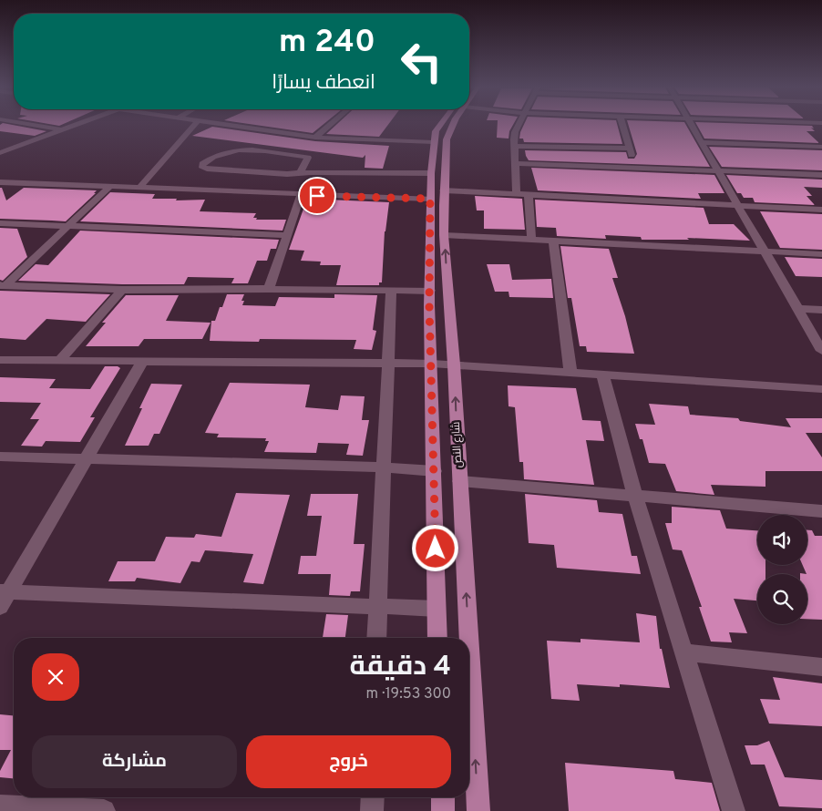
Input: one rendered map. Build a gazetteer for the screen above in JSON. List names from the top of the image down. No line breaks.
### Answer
{"streets":{"main road":["شارع النص"]},"page":{"turn":["240 m","انعطف يسارًا"],"heading":["4 دقيقة","300 m · 19:53"],"buttons":["خروج","مشاركة"]}}
